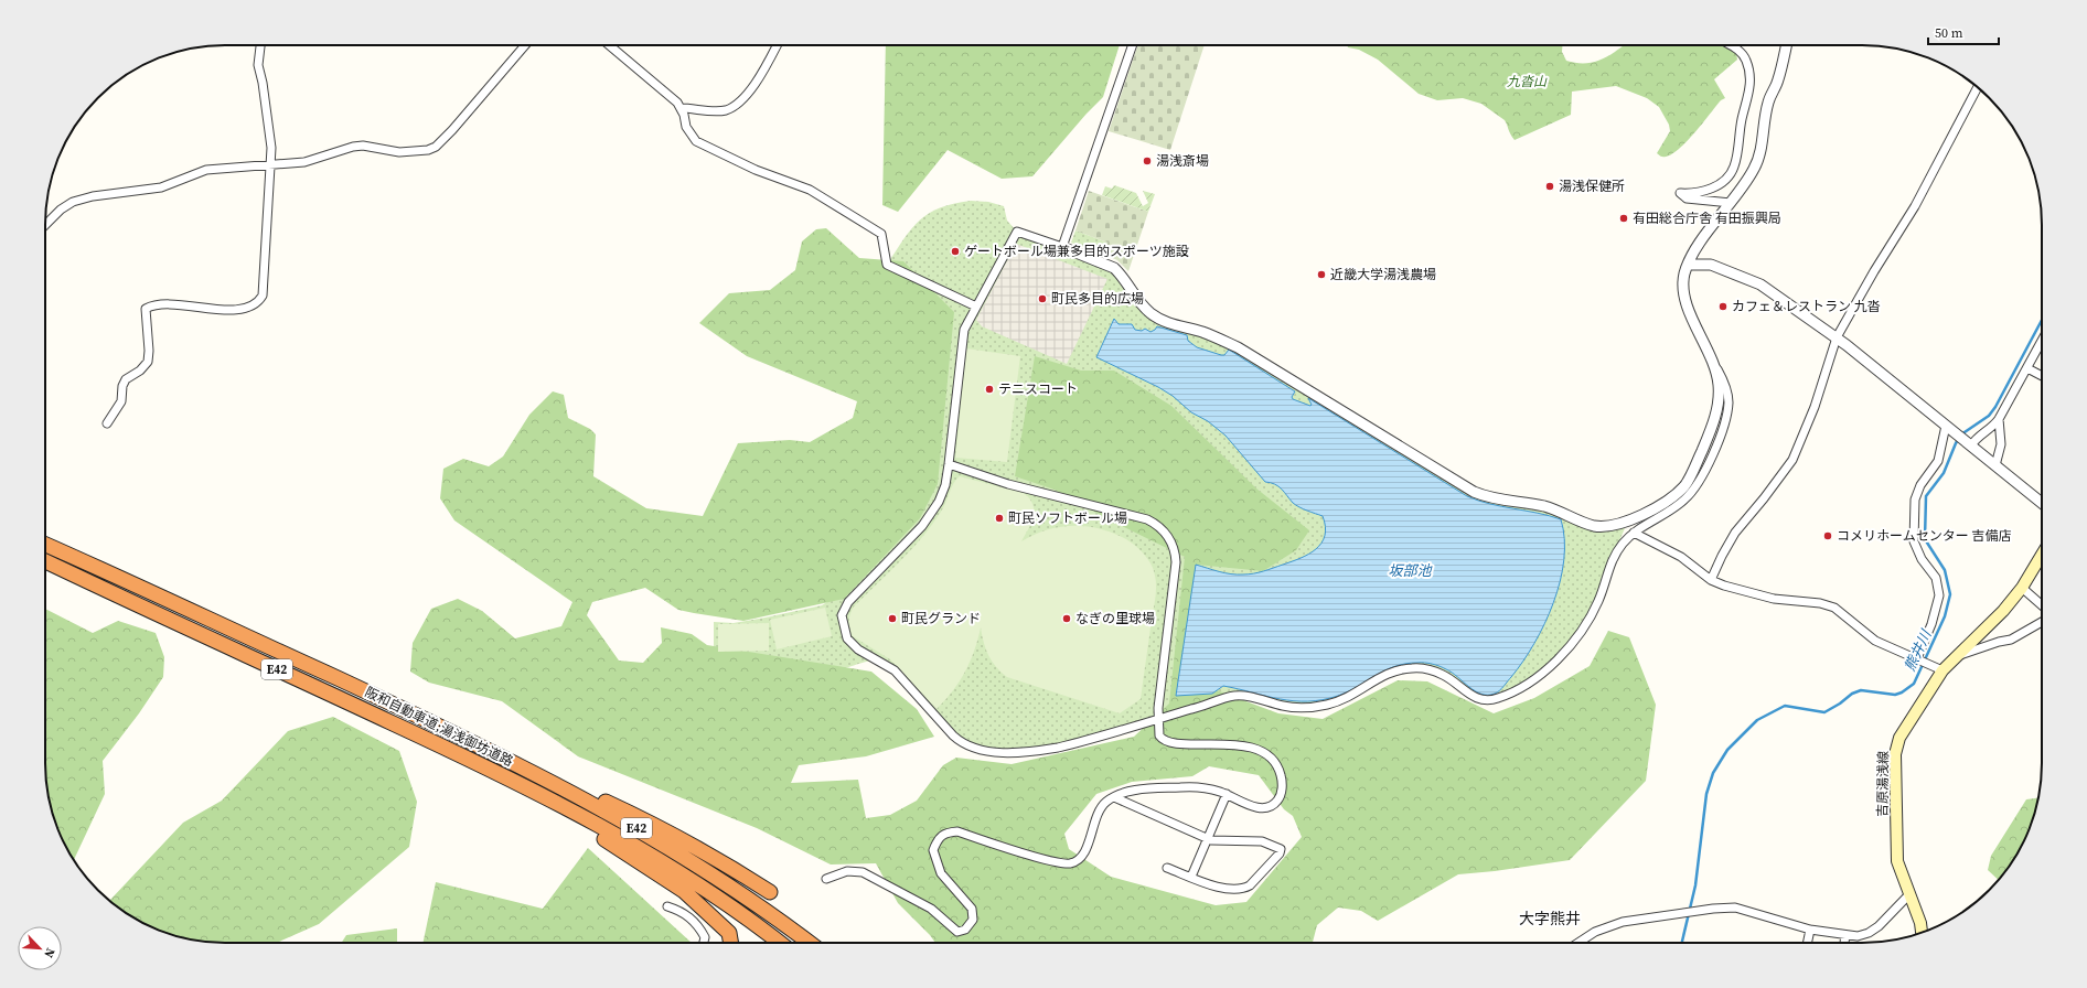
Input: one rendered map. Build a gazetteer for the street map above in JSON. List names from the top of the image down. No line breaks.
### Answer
{"streets":{"highway":["E42","阪和自動車道;湯浅御坊道路"],"main road":["吉原湯浅線"]},"districts":["大字熊井"],"water":["坂部池","熊井川"],"parks":["九沓山"],"places":["湯浅斎場","湯浅保健所","有田総合庁舎 有田振興局","ゲートボール場兼多目的スポーツ施設","近畿大学湯浅農場","町民多目的広場","カフェ＆レストラン 九沓","テニスコート","町民ソフトボール場","コメリホームセンター 吉備店","町民グランド","なぎの里球場"],"scale_bar":"50 m","north":"bottom right"}
